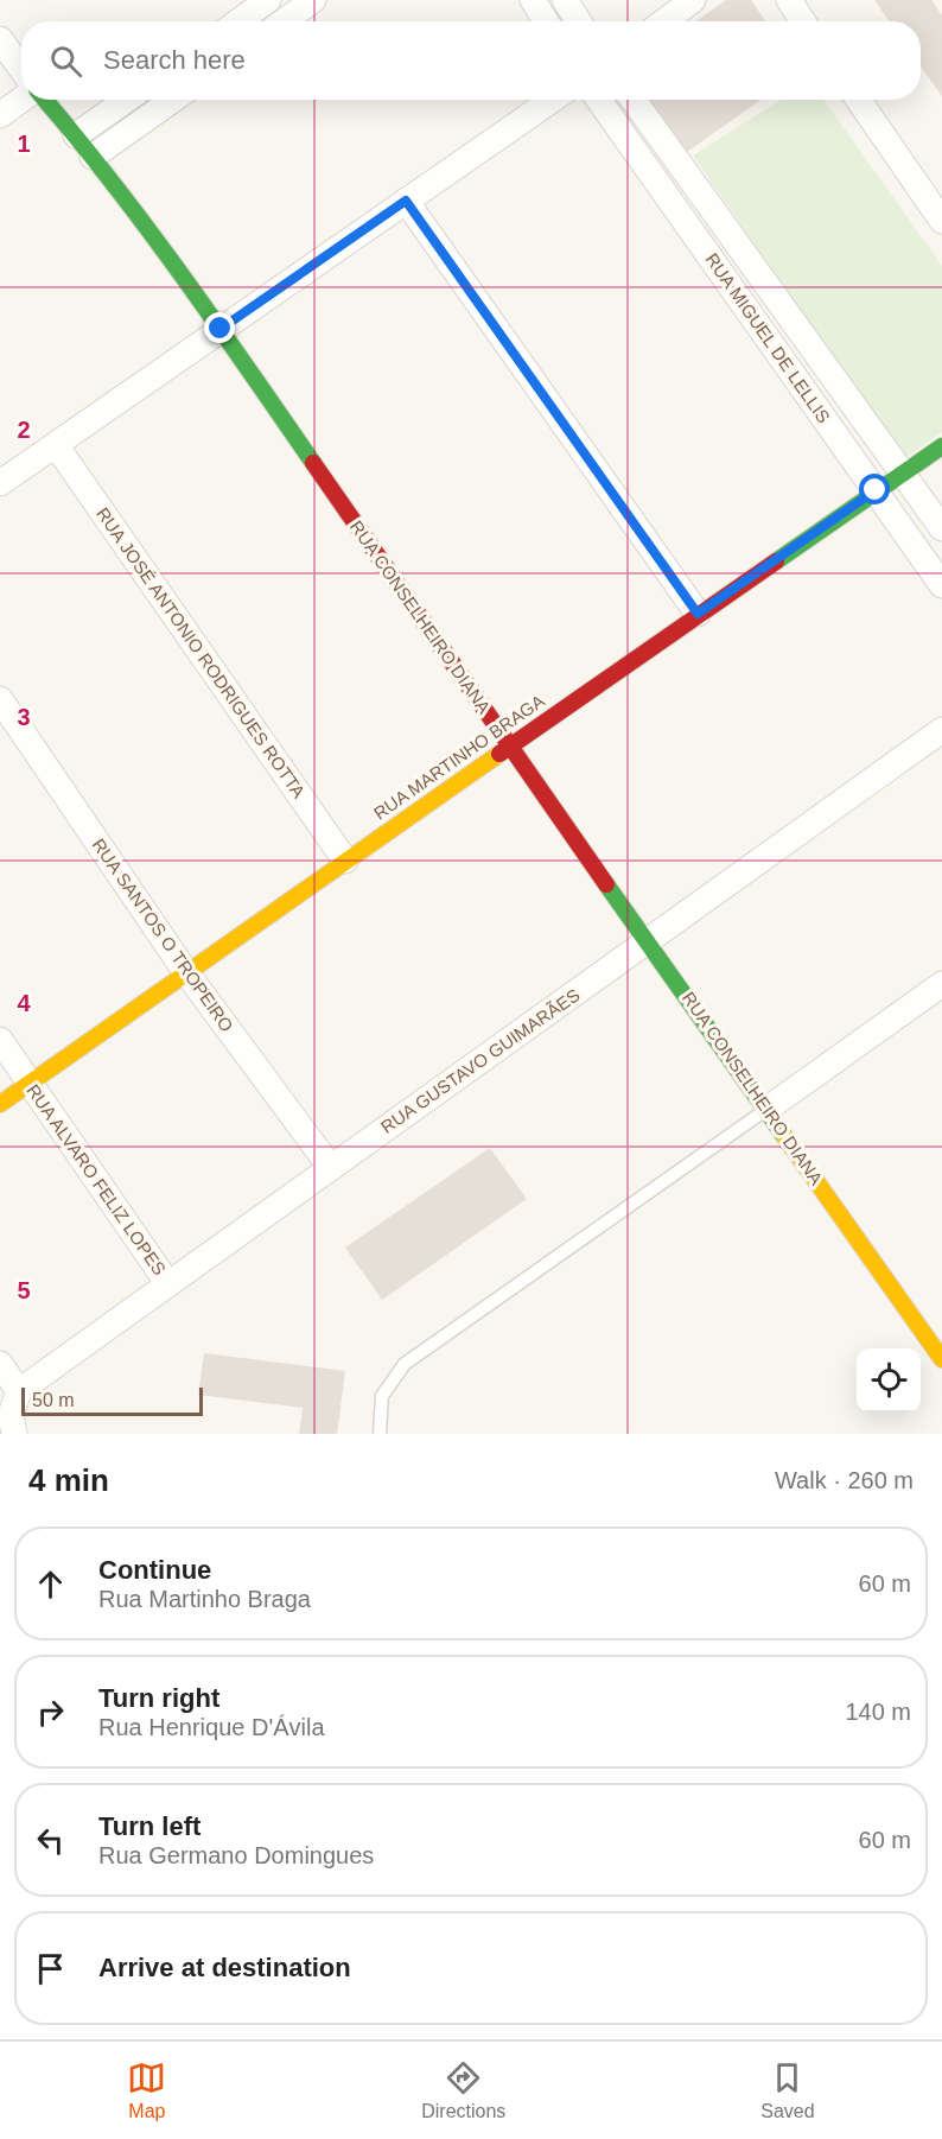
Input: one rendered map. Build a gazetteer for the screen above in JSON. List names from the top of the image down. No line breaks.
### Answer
{"streets":{"street":["RUA MIGUEL DE LELLIS","RUA CONSELHEIRO DIANA","RUA JOSÉ ANTONIO RODRIGUES ROTTA","RUA MARTINHO BRAGA","RUA SANTOS O TROPEIRO","RUA GUSTAVO GUIMARÃES","RUA ALVARO FELIZ LOPES"]},"crossings":[["RUA MIGUEL DE LELLIS","RUA MARTINHO BRAGA"],["RUA CONSELHEIRO DIANA","RUA MARTINHO BRAGA"],["RUA CONSELHEIRO DIANA","RUA GUSTAVO GUIMARÃES"],["RUA JOSÉ ANTONIO RODRIGUES ROTTA","RUA MARTINHO BRAGA"],["RUA MARTINHO BRAGA","RUA SANTOS O TROPEIRO"],["RUA MARTINHO BRAGA","RUA ALVARO FELIZ LOPES"],["RUA SANTOS O TROPEIRO","RUA GUSTAVO GUIMARÃES"],["RUA GUSTAVO GUIMARÃES","RUA ALVARO FELIZ LOPES"]],"scale_bar":"50 m","page":{"search":"Search here","scale":"50 m","heading":["4 min","Walk · 260 m"],"list":[["Continue","Rua Martinho Braga","60 m"],["Turn right","Rua Henrique D'Ávila","140 m"],["Turn left","Rua Germano Domingues","60 m"],"Arrive at destination"],"nav":["Map","Directions","Saved"]},"grid":{"rows":["1","2","3","4","5"]}}
